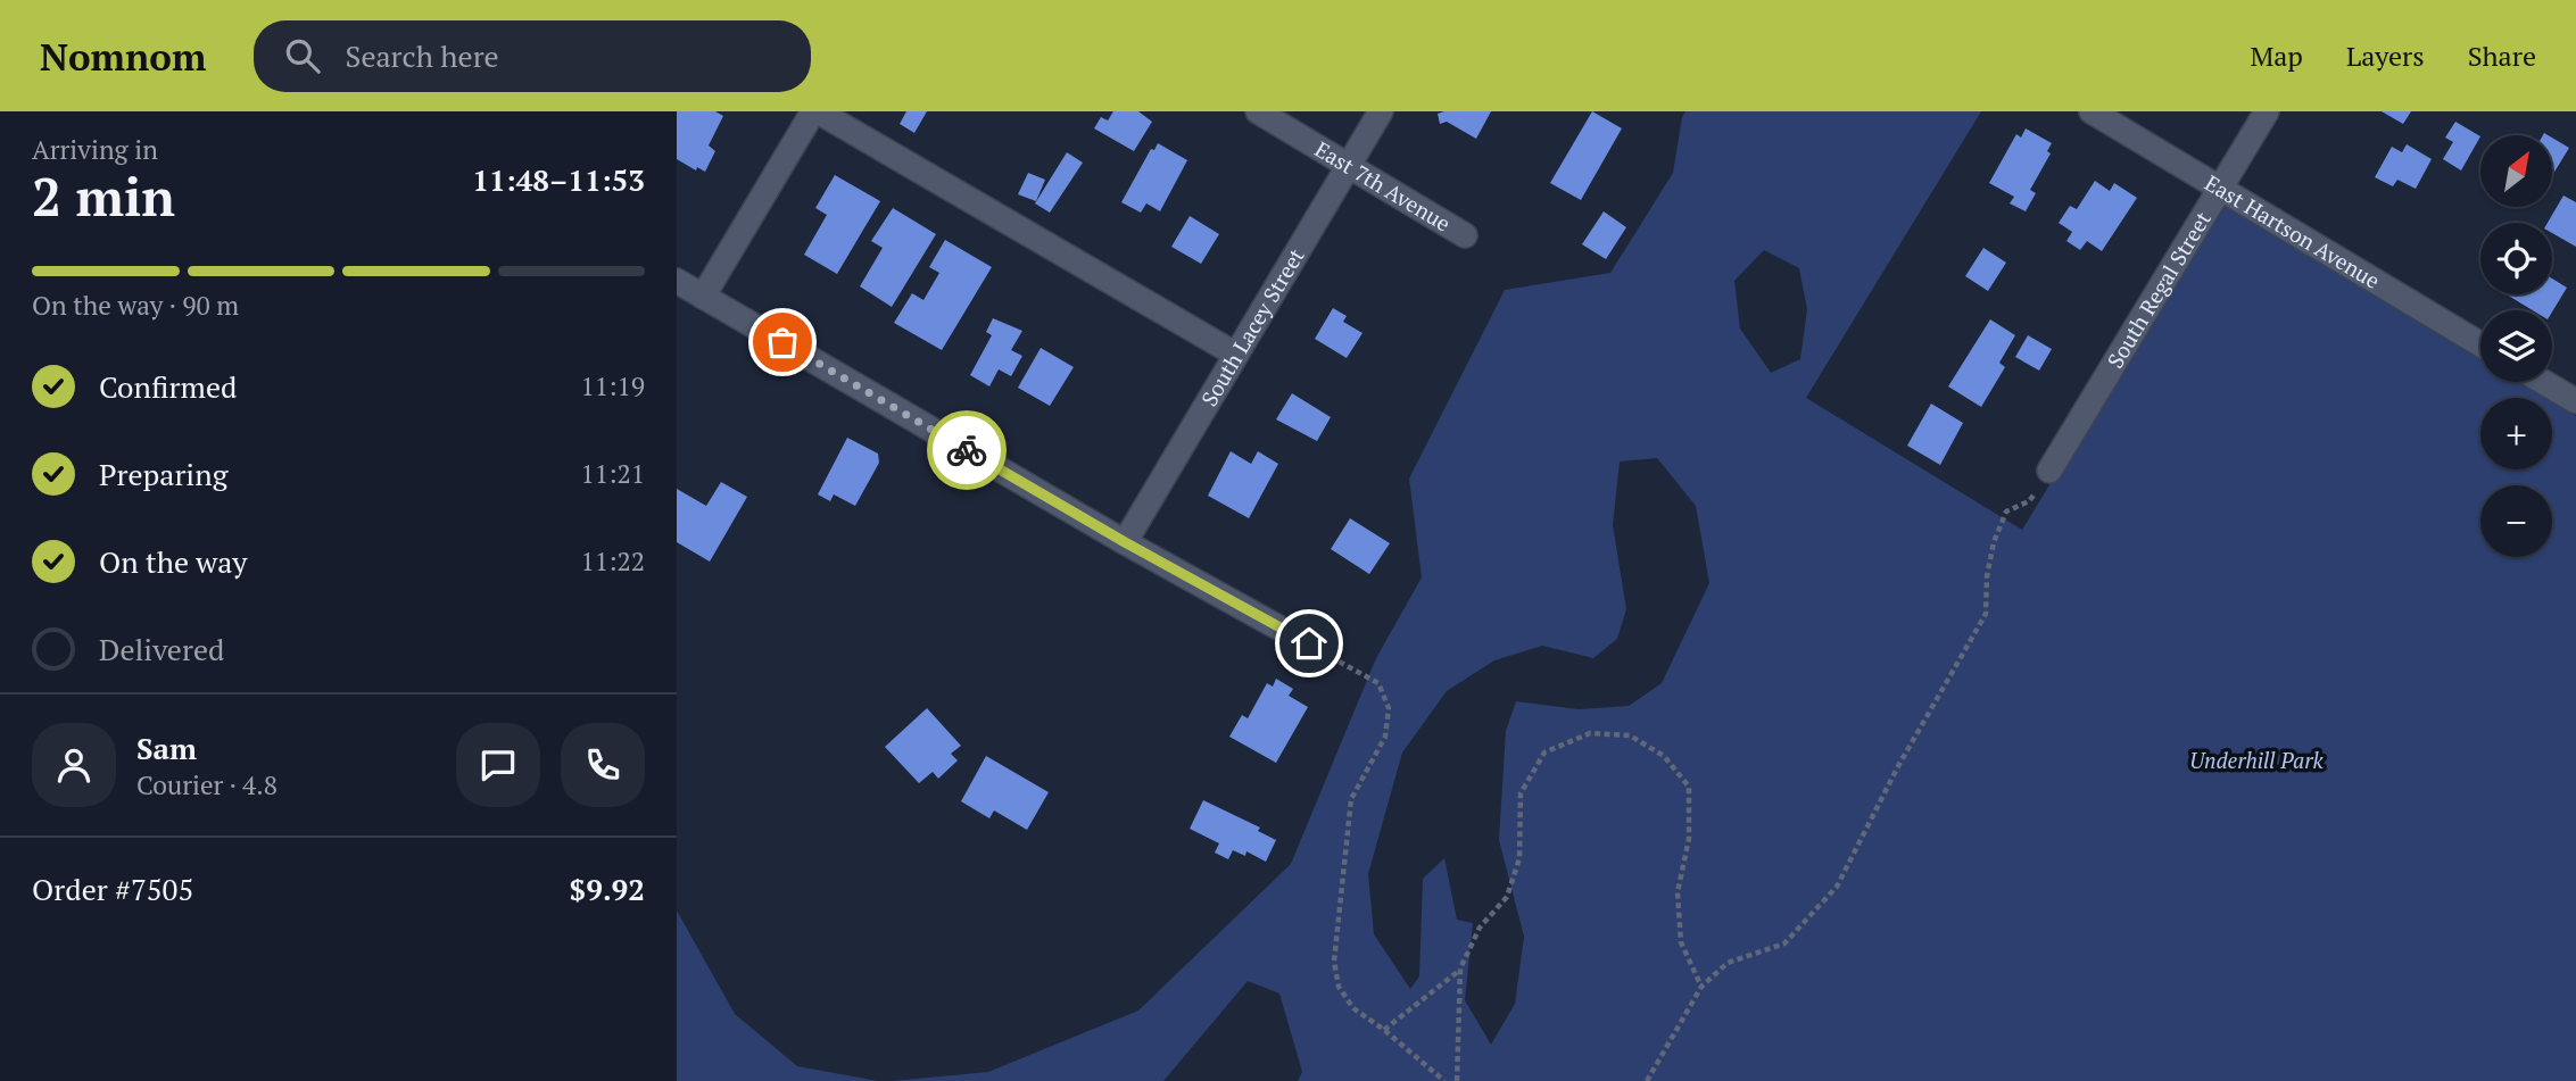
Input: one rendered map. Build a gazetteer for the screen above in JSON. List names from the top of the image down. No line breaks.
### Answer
{"streets":{"street":["East 7th Avenue","East Hartson Avenue","South Regal Street","South Lacey Street"]},"crossings":[["East 7th Avenue","South Lacey Street"],["East Hartson Avenue","South Regal Street"]],"parks":["Underhill Park"],"north":"top right","page":{"header":"Nomnom","search":"Search here","nav":["Map","Layers","Share"],"heading":["2 min","Arriving in","11:48–11:53"],"panel":["Sam","Courier · 4.8","Order #7505","$9.92"],"map_buttons":["+","−"],"bar":"On the way · 90 m","list":[["Confirmed","11:19"],["Preparing","11:21"],["On the way","11:22"],"Delivered"]}}
